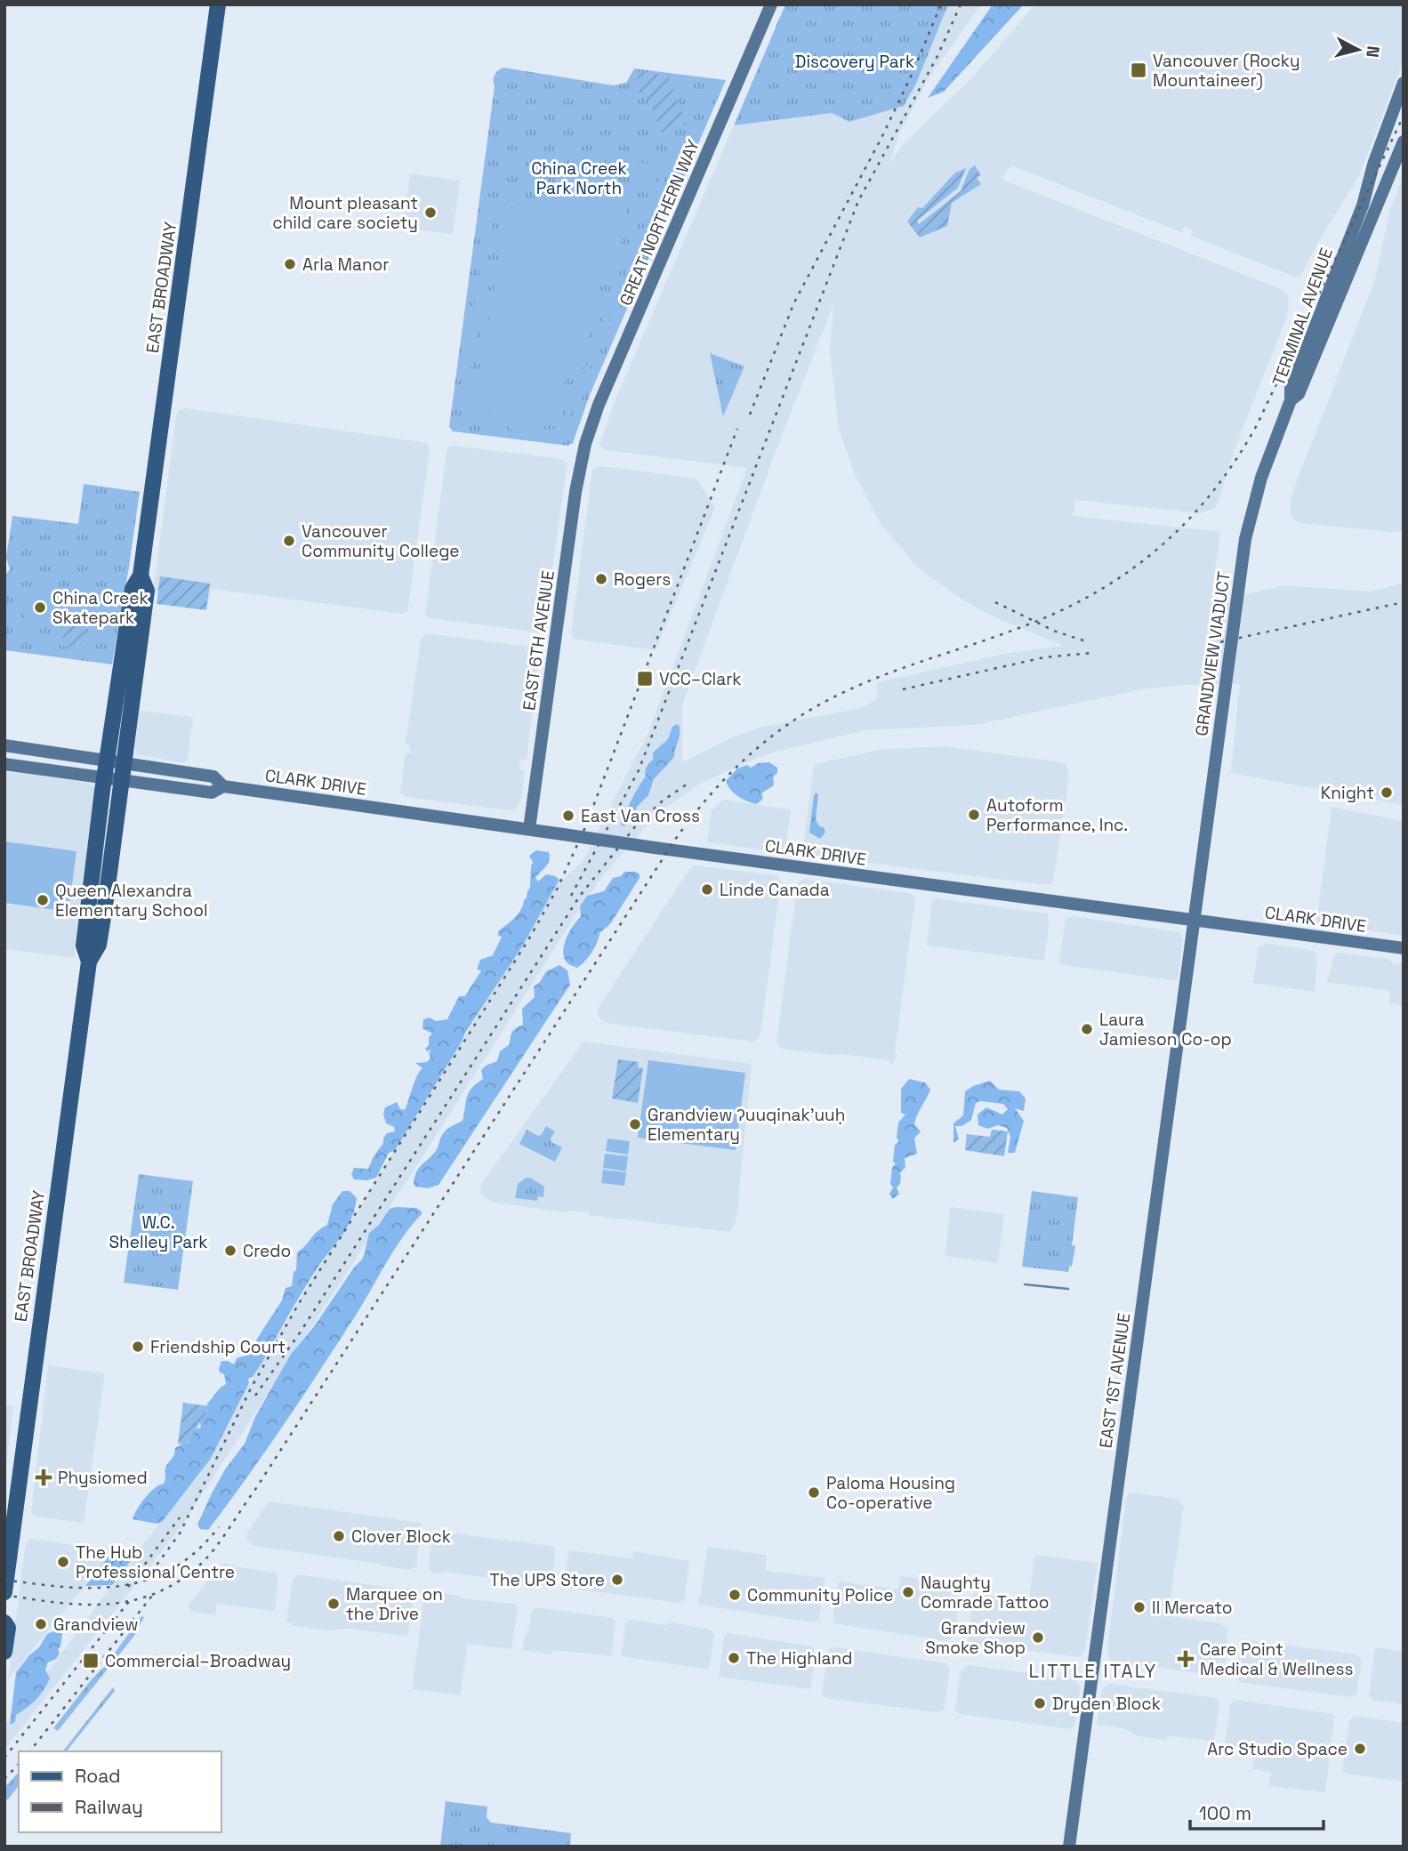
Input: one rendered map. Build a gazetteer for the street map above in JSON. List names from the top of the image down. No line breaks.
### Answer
{"streets":{"main road":["GREAT NORTHERN WAY","EAST BROADWAY","TERMINAL AVENUE","EAST 6TH AVENUE","GRANDVIEW VIADUCT","CLARK DRIVE","EAST 1ST AVENUE"]},"crossings":[["GREAT NORTHERN WAY","EAST 6TH AVENUE"],["EAST BROADWAY","CLARK DRIVE"],["TERMINAL AVENUE","GRANDVIEW VIADUCT"],["EAST 6TH AVENUE","CLARK DRIVE"],["GRANDVIEW VIADUCT","CLARK DRIVE"],["GRANDVIEW VIADUCT","EAST 1ST AVENUE"],["CLARK DRIVE","EAST 1ST AVENUE"]],"districts":["LITTLE ITALY"],"parks":["Discovery Park","China Creek Park North","W.C. Shelley Park"],"places":{"transit":["Vancouver (Rocky Mountaineer)","VCC–Clark","Commercial–Broadway"],"other":["Mount pleasant child care society","Arla Manor","Vancouver Community College","Rogers","China Creek Skatepark","Knight","Autoform Performance, Inc.","East Van Cross","Linde Canada","Queen Alexandra Elementary School","Laura Jamieson Co-op","Grandview ʔuuqinak’uuḥ Elementary","Credo","Friendship Court","Paloma Housing Co-operative","Clover Block","The Hub Professional Centre","The UPS Store","Naughty Comrade Tattoo","Community Police","Marquee on the Drive","Il Mercato","Grandview","Grandview Smoke Shop","The Highland","Dryden Block","Arc Studio Space"],"health":["Physiomed","Care Point Medical & Wellness"]},"legend":["Road","Railway"],"scale_bar":"100 m","north":"right"}
